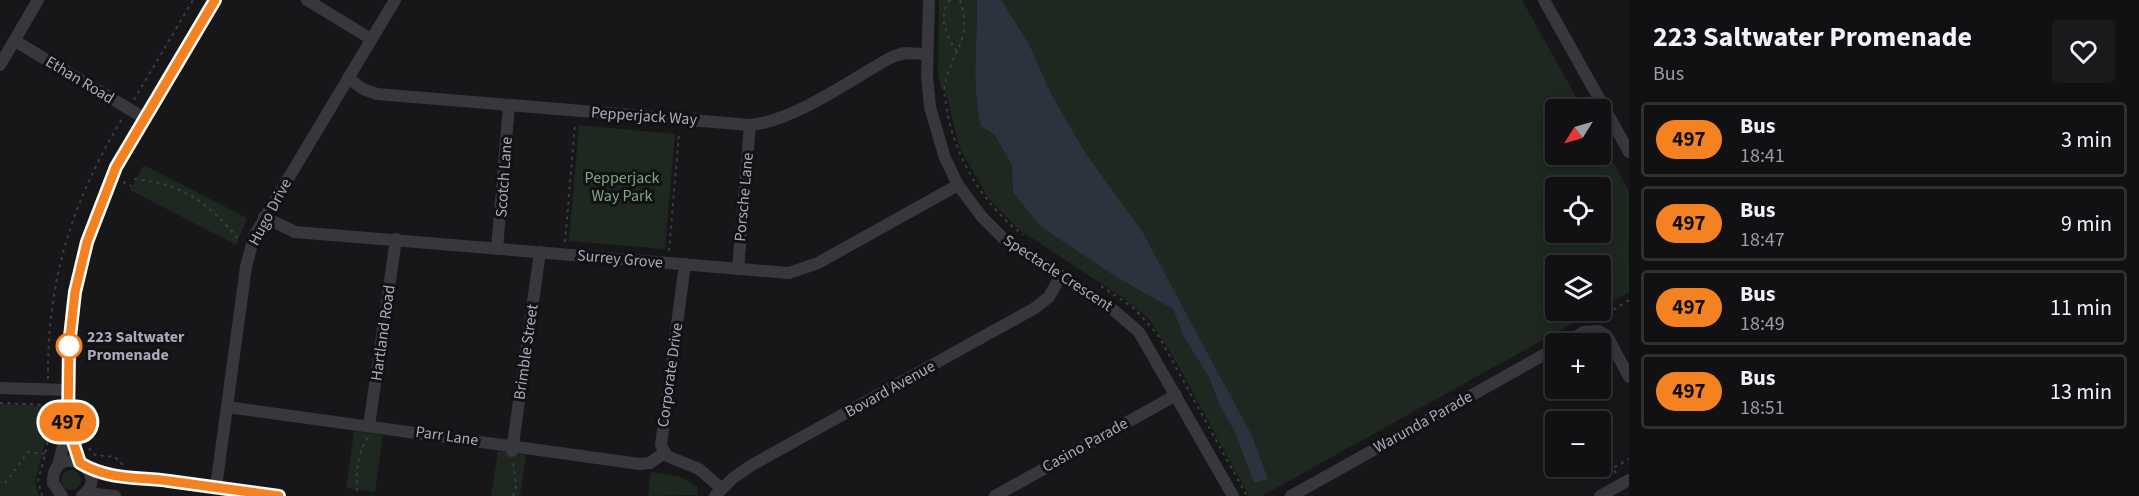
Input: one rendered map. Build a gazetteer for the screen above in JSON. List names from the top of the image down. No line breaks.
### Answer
{"streets":{"street":["Ethan Road","Pepperjack Way","Scotch Lane","Porsche Lane","Hugo Drive","Surrey Grove","Spectacle Crescent","Hartland Road","Brimble Street","Corporate Drive","Bovard Avenue","Warunda Parade","Parr Lane","Casino Parade"]},"crossings":[["Pepperjack Way","Scotch Lane"],["Pepperjack Way","Porsche Lane"],["Pepperjack Way","Hugo Drive"],["Pepperjack Way","Spectacle Crescent"],["Scotch Lane","Surrey Grove"],["Porsche Lane","Surrey Grove"],["Hugo Drive","Surrey Grove"],["Hugo Drive","Parr Lane"],["Surrey Grove","Spectacle Crescent"],["Surrey Grove","Hartland Road"],["Surrey Grove","Brimble Street"],["Surrey Grove","Corporate Drive"],["Spectacle Crescent","Bovard Avenue"],["Spectacle Crescent","Casino Parade"],["Hartland Road","Parr Lane"],["Brimble Street","Parr Lane"],["Corporate Drive","Parr Lane"]],"parks":["Pepperjack Way Park"],"places":["223 Saltwater Promenade"],"lines":["bus line 497"],"north":"bottom left","page":{"on_map":"497","heading":["223 Saltwater Promenade","Bus"],"map_buttons":["+","−"],"list":[{"mark":"497","name":"Bus","note":"18:41","value":"3 min"},{"mark":"497","name":"Bus","note":"18:47","value":"9 min"},{"mark":"497","name":"Bus","note":"18:49","value":"11 min"},{"mark":"497","name":"Bus","note":"18:51","value":"13 min"}]}}
